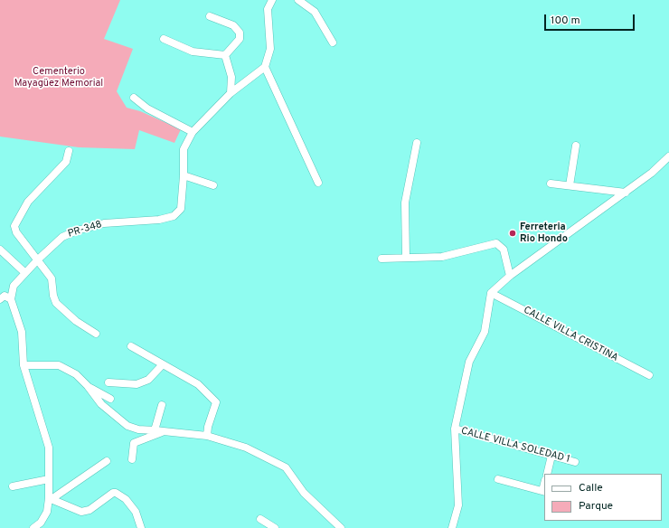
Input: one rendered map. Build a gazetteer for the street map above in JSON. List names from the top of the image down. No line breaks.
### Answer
{"streets":{"street":["PR-348","CALLE VILLA CRISTINA","CALLE VILLA SOLEDAD 1"]},"parks":["Cementerio Mayagüez Memorial"],"places":["Ferreteria Rio Hondo"],"legend":["Calle","Parque"],"scale_bar":"100 m"}
